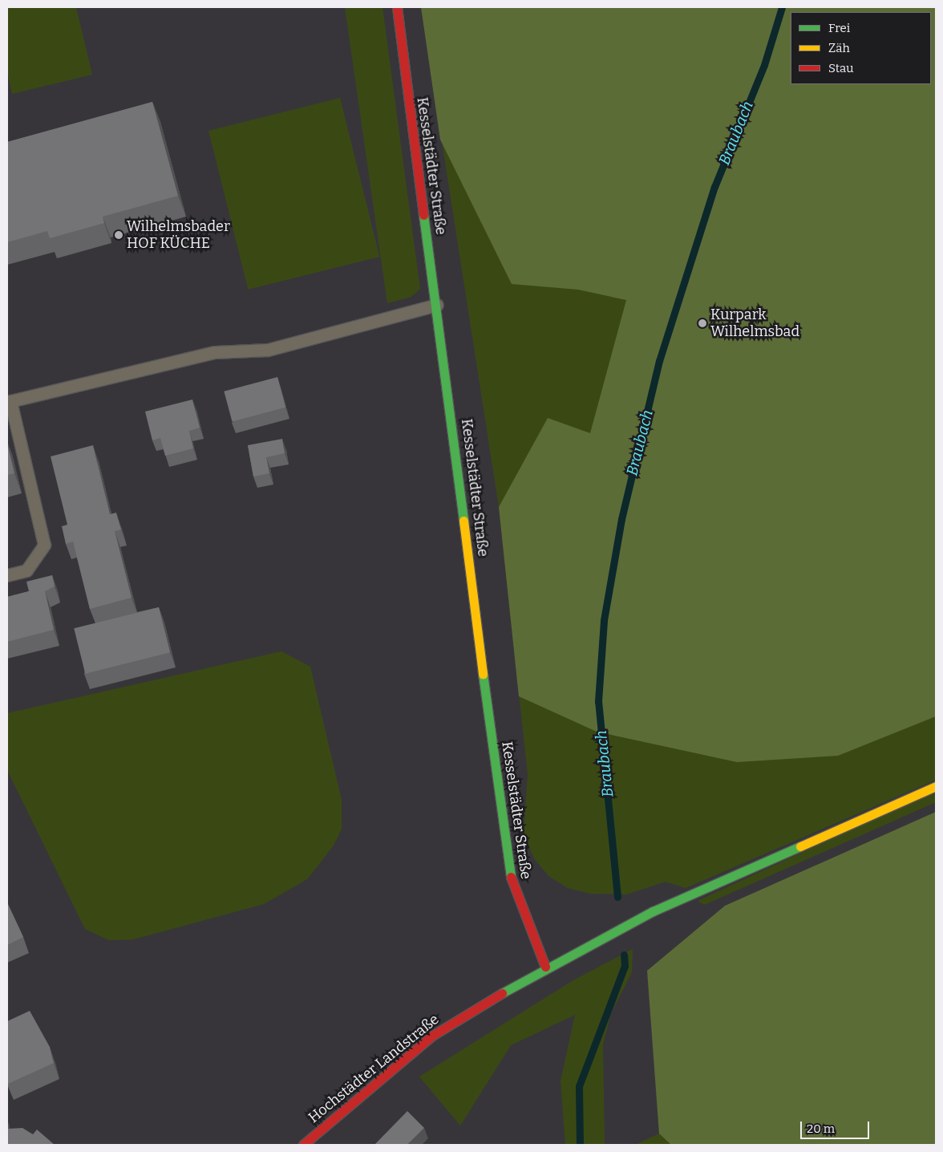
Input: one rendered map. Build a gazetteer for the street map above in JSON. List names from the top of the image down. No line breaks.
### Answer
{"streets":{"main road":["Kesselstädter Straße","Hochstädter Landstraße"]},"crossings":[["Kesselstädter Straße","Hochstädter Landstraße"]],"water":["Braubach"],"places":["Wilhelmsbader HOF KÜCHE","Kurpark Wilhelmsbad"],"legend":["Frei","Zäh","Stau"],"scale_bar":"20 m"}
